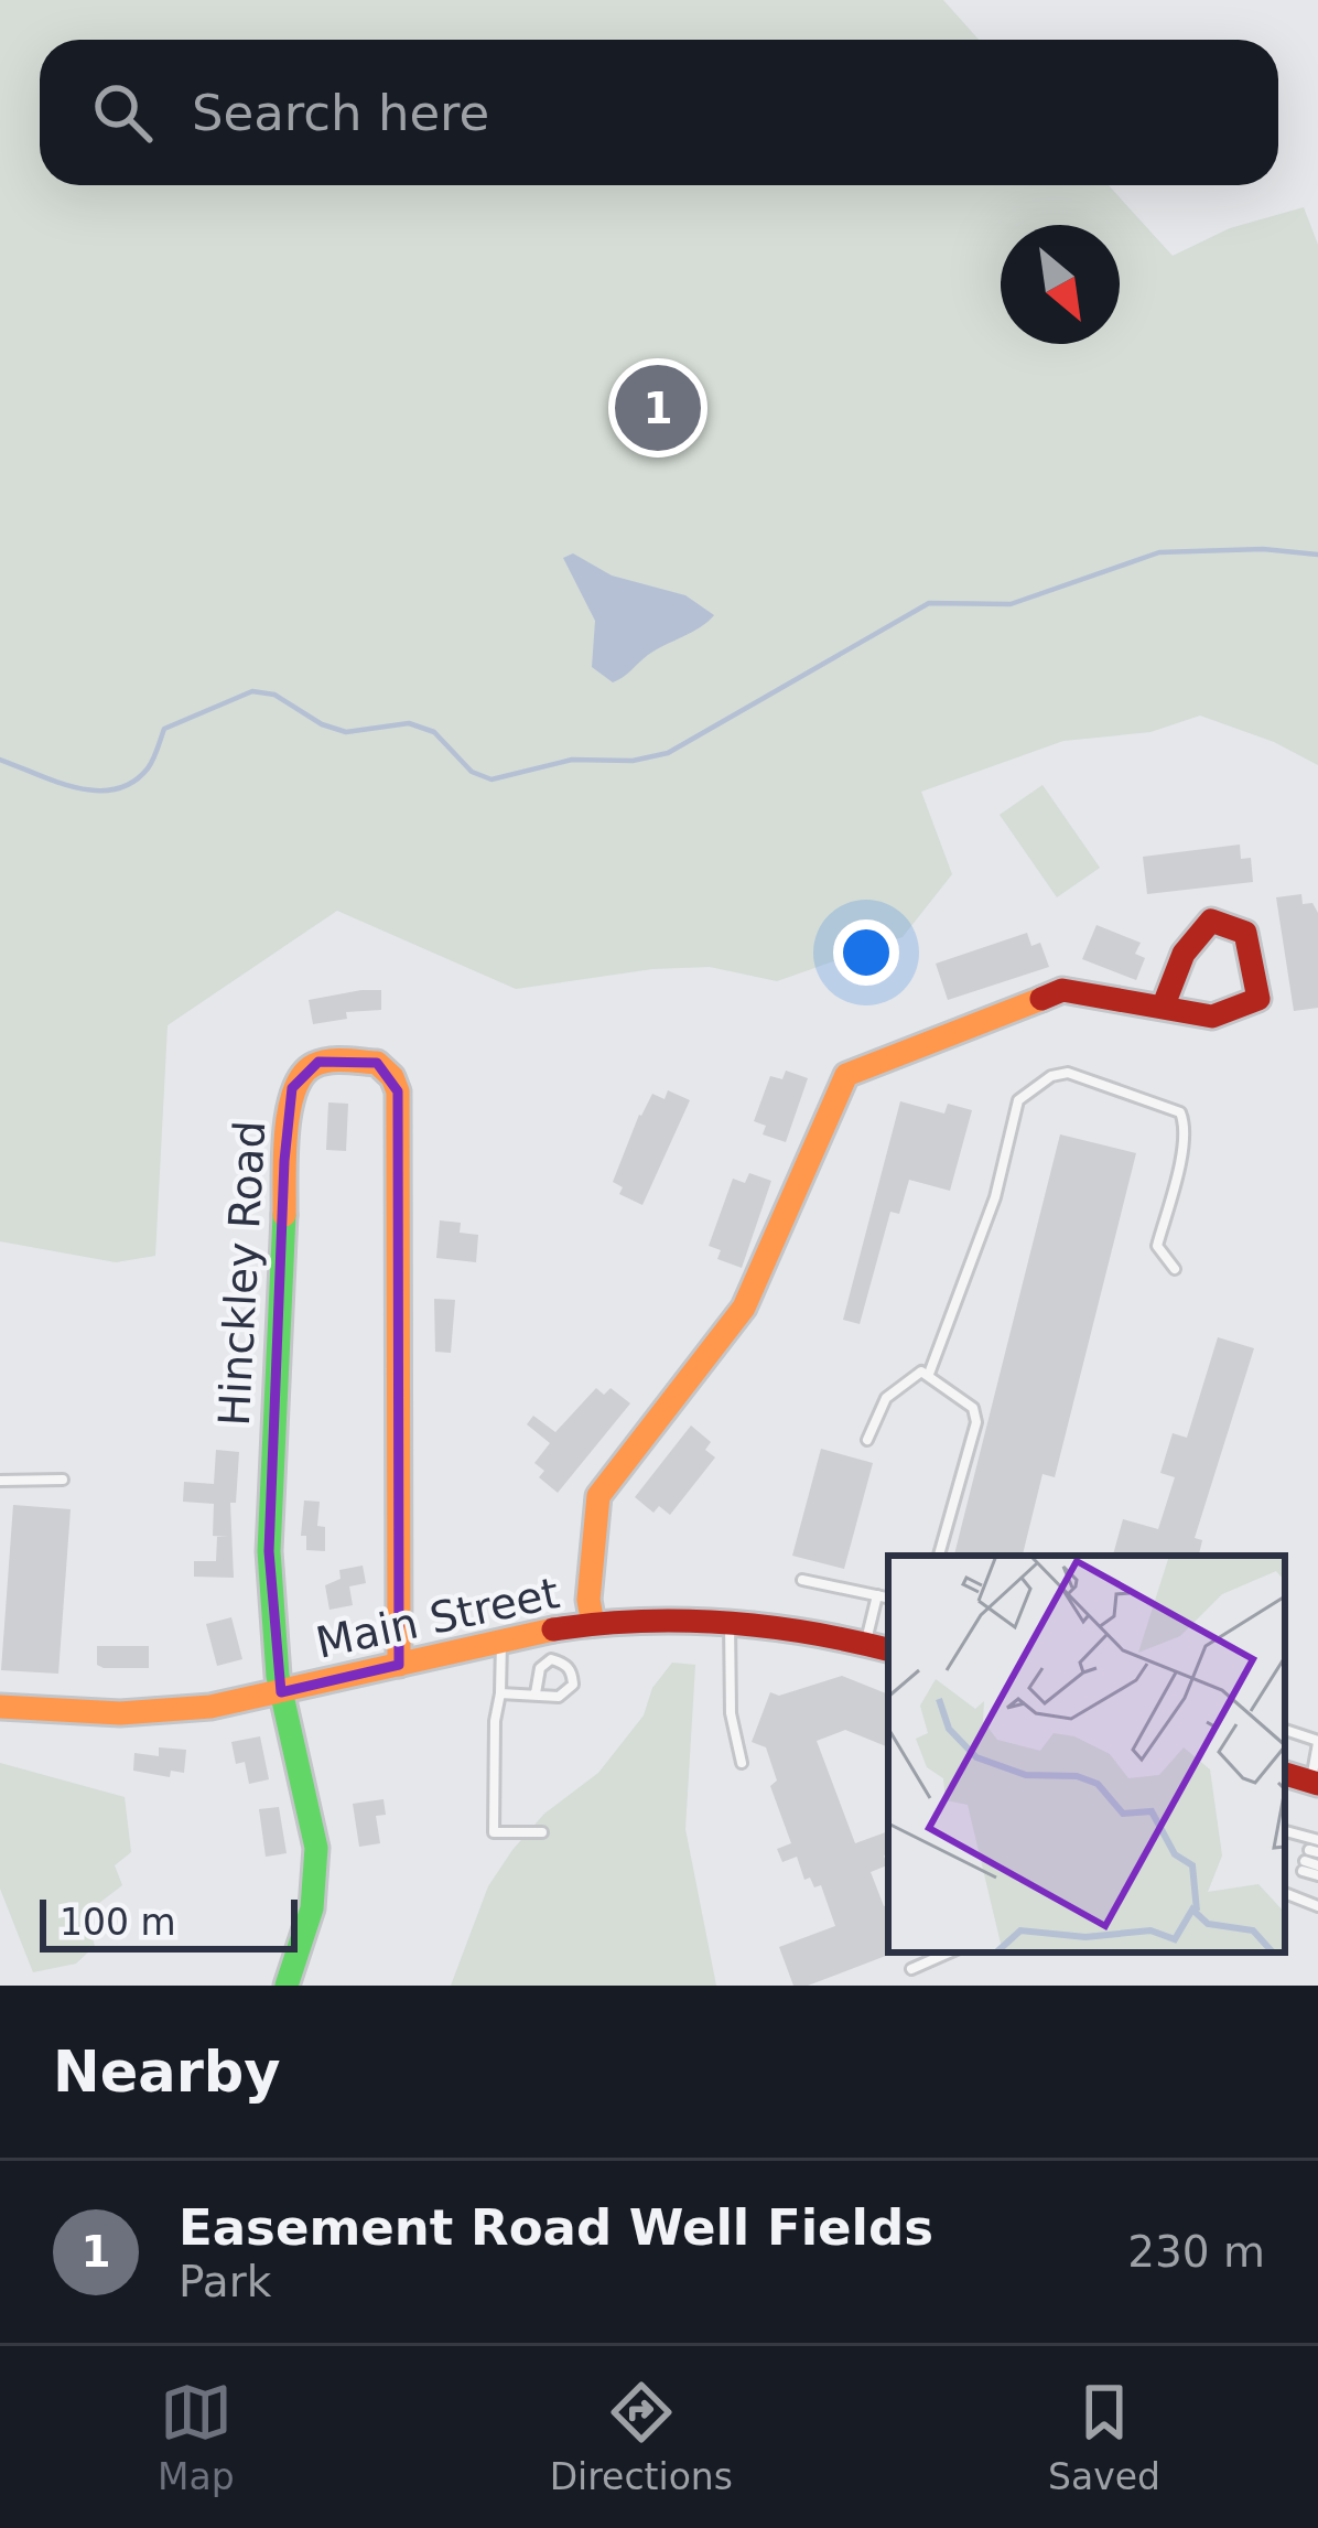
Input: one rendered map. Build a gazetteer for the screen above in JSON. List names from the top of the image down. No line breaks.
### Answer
{"streets":{"street":["Hinckley Road","Main Street"]},"crossings":[["Hinckley Road","Main Street"]],"scale_bar":"100 m","north":"bottom right","page":{"search":"Search here","pins":"1","scale":"100 m","heading":"Nearby","list":[{"mark":"1","name":"Easement Road Well Fields","note":"Park","value":"230 m"}],"nav":["Map","Directions","Saved"]}}
